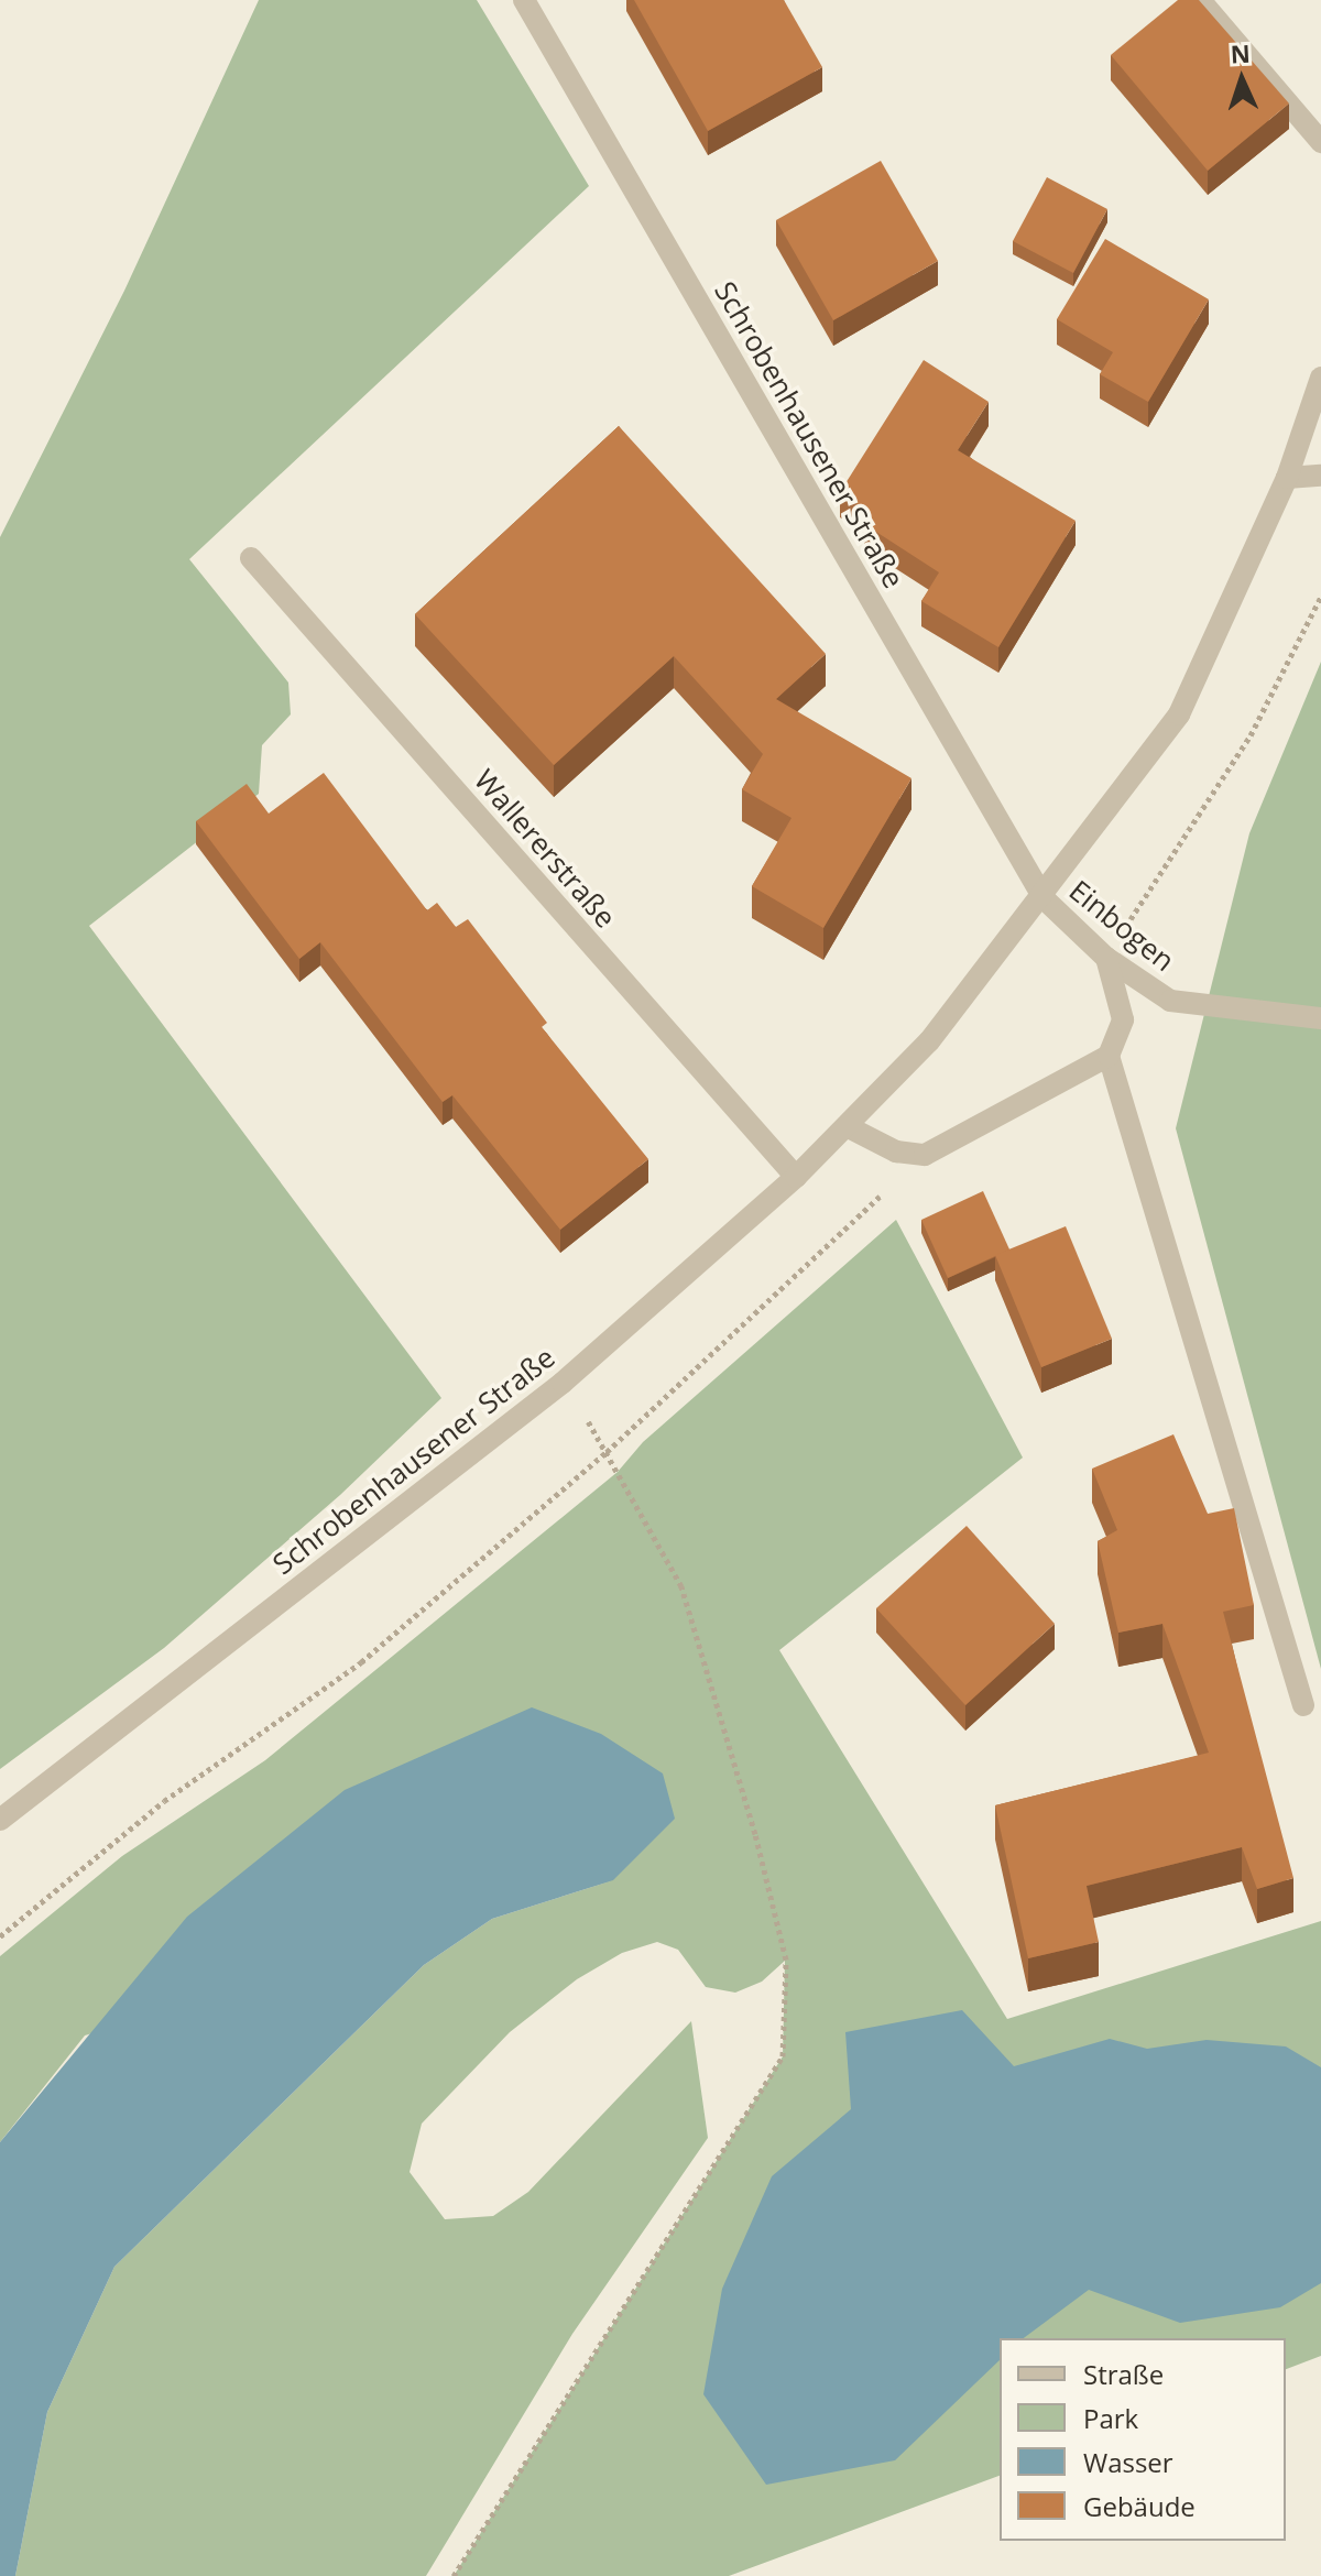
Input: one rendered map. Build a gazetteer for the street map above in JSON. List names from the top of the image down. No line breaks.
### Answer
{"streets":{"street":["Schrobenhausener Straße","Wallererstraße","Einbogen"]},"crossings":[["Schrobenhausener Straße","Wallererstraße"],["Schrobenhausener Straße","Einbogen"]],"legend":["Straße","Park","Wasser","Gebäude"],"north":"top"}
